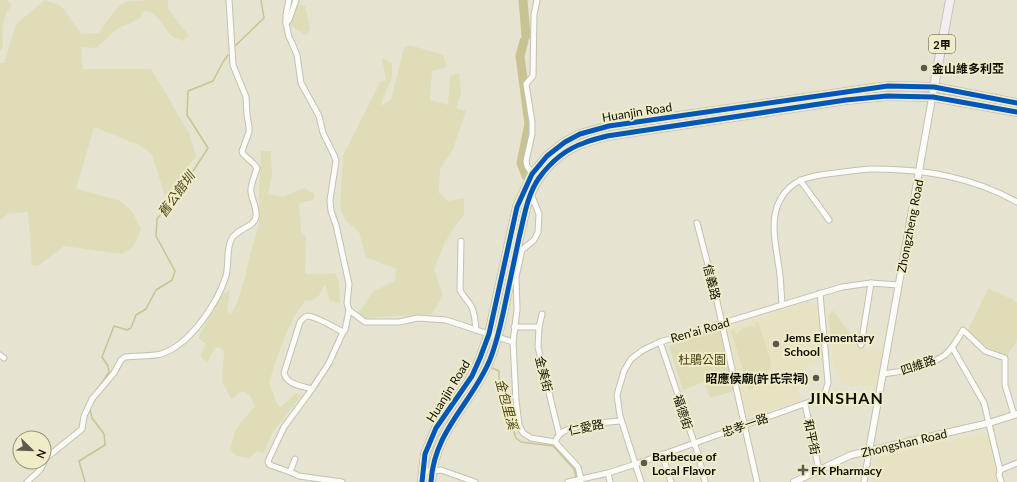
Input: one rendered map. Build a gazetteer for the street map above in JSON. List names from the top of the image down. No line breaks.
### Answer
{"streets":{"main road":["2甲","Huanjin Road","Zhongzheng Road"],"street":["信義路","Ren'ai Road","四維路","金美街","福德街","忠孝一路","仁愛路","和平街","Zhongshan Road"]},"crossings":[["Huanjin Road","Zhongzheng Road"],["Zhongzheng Road","Ren'ai Road"],["Zhongzheng Road","四維路"],["Zhongzheng Road","Zhongshan Road"],["信義路","Ren'ai Road"],["信義路","忠孝一路"],["Ren'ai Road","福德街"],["Ren'ai Road","忠孝一路"],["Ren'ai Road","仁愛路"],["四維路","Zhongshan Road"],["金美街","仁愛路"],["福德街","忠孝一路"],["忠孝一路","和平街"],["和平街","Zhongshan Road"]],"districts":["JINSHAN"],"water":["舊公館圳","金包里溪"],"parks":["杜鵑公園"],"places":{"other":["金山維多利亞","Jems Elementary School","昭應侯廟(許氏宗祠)","Barbecue of Local Flavor"],"health":["FK Pharmacy"]},"north":"bottom right"}
